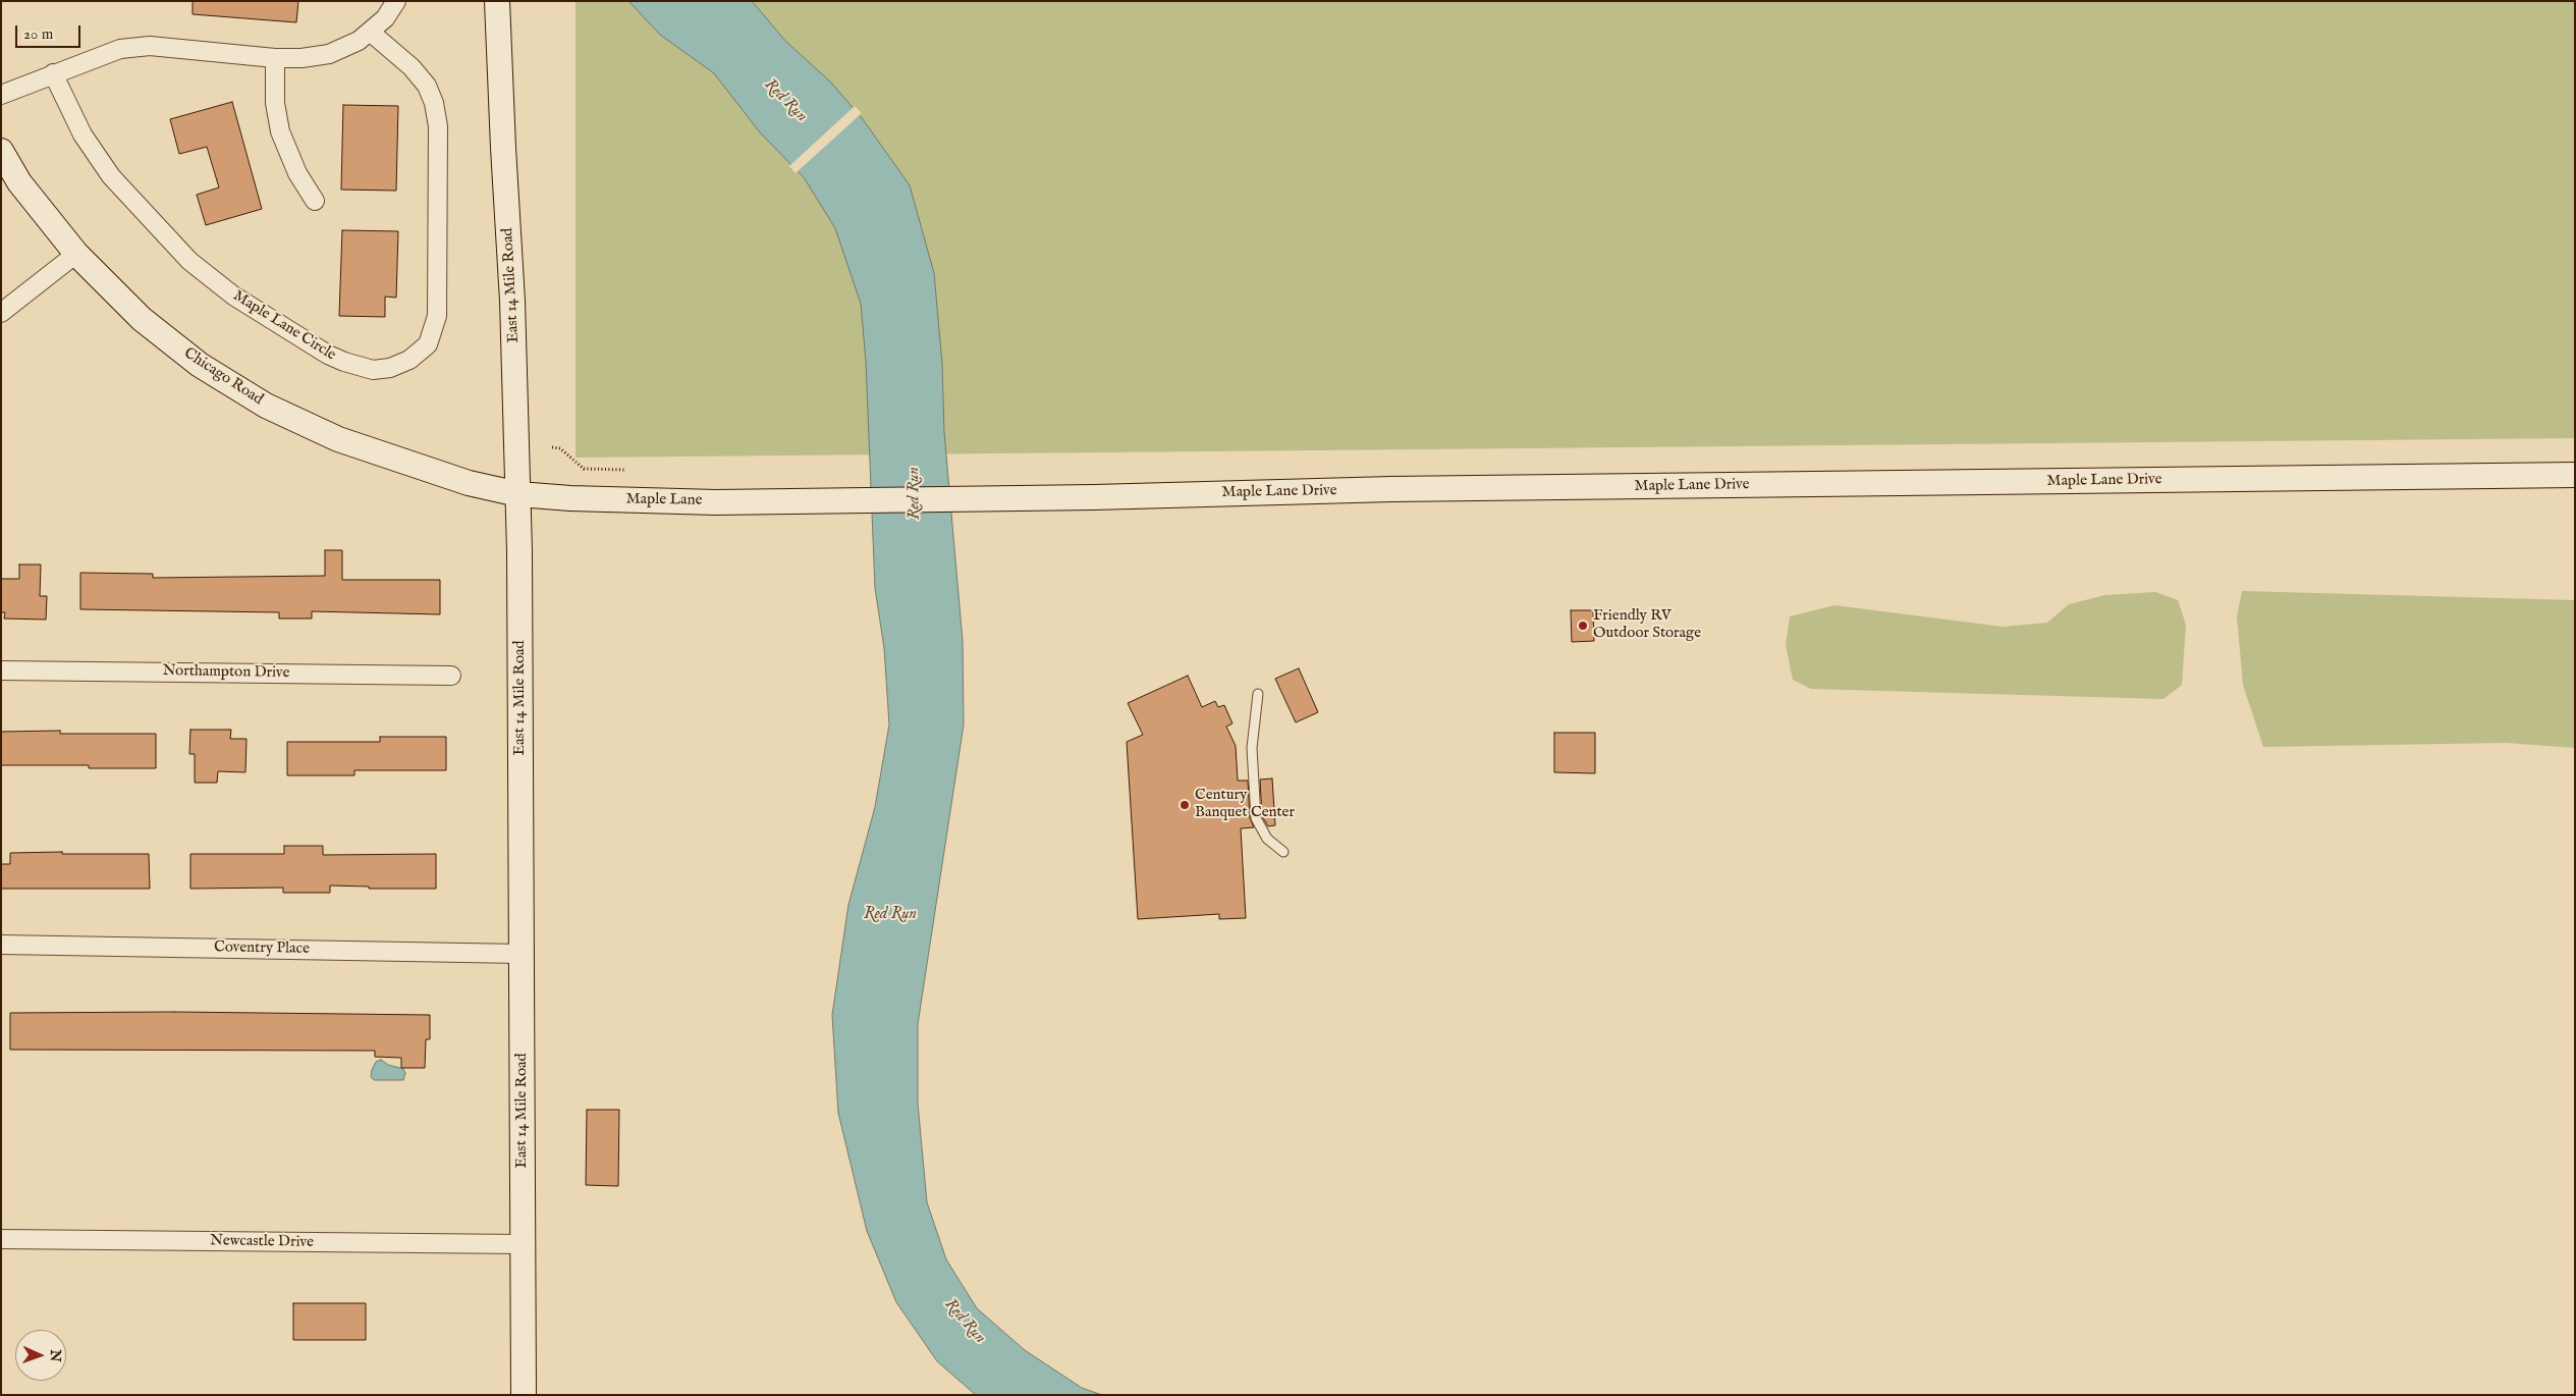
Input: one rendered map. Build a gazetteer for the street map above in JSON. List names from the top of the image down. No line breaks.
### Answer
{"streets":{"street":["East 14 Mile Road","Maple Lane Circle","Chicago Road","Maple Lane Drive","Maple Lane","Northampton Drive","Coventry Place","Newcastle Drive"]},"crossings":[["East 14 Mile Road","Chicago Road"],["East 14 Mile Road","Maple Lane"],["East 14 Mile Road","Coventry Place"],["East 14 Mile Road","Newcastle Drive"],["Chicago Road","Maple Lane"],["Maple Lane Drive","Maple Lane"]],"water":["Red Run"],"places":["Friendly RV Outdoor Storage","Century Banquet Center"],"scale_bar":"20 m","north":"right"}
